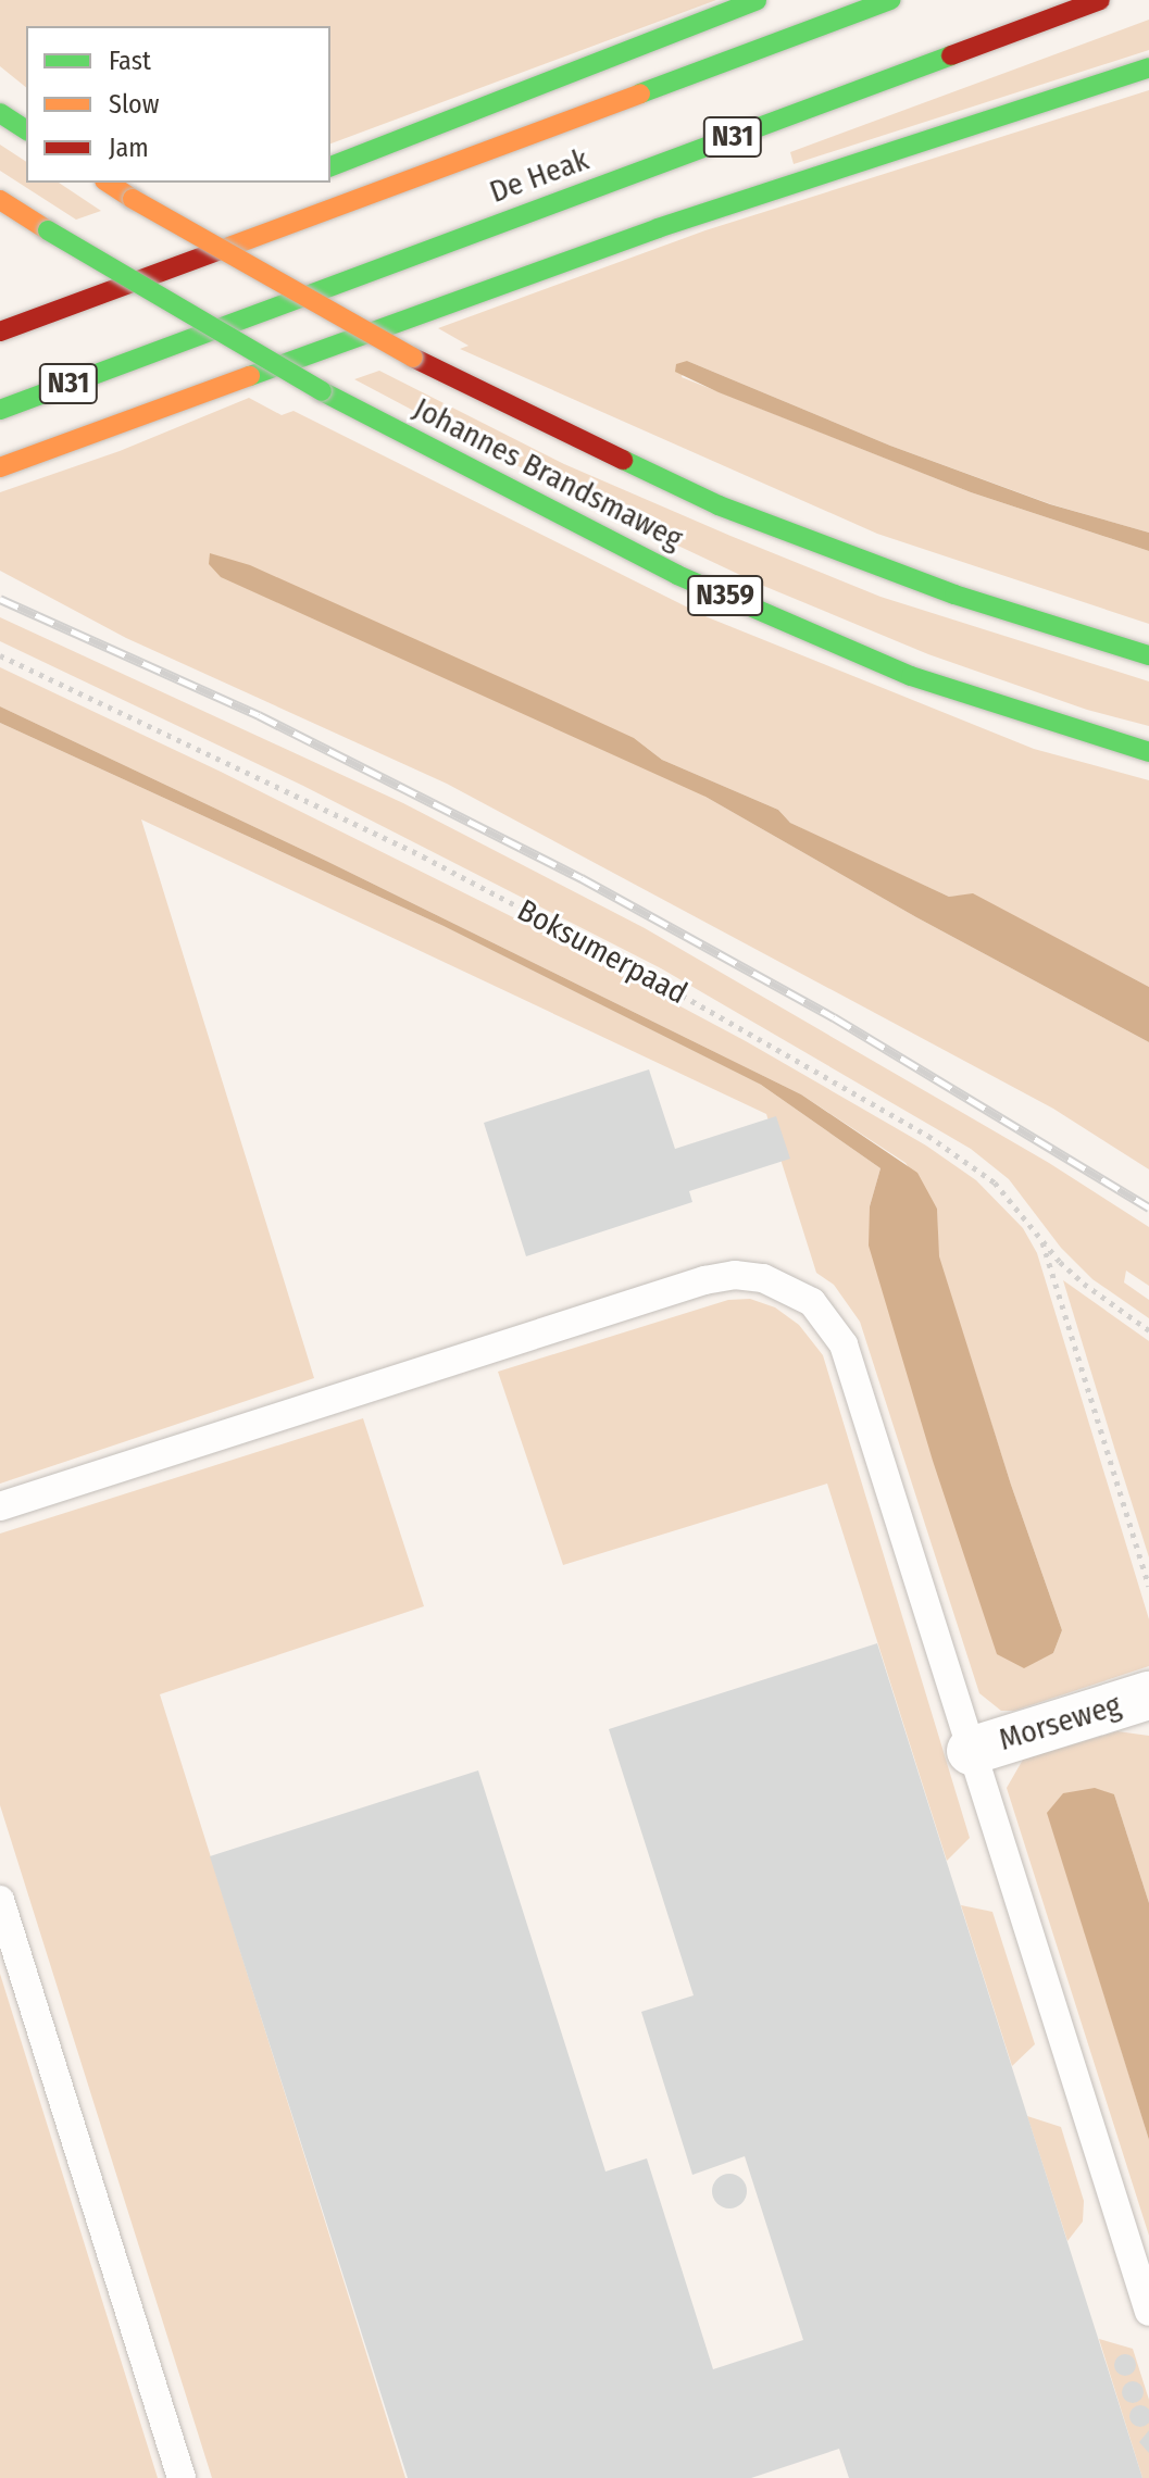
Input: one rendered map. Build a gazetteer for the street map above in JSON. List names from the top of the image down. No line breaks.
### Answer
{"streets":{"highway":["N31","De Heak","Johannes Brandsmaweg","N359"],"street":["Morseweg"],"path":["Boksumerpaad"]},"crossings":[["N31","De Heak"]],"legend":["Fast","Slow","Jam"]}
